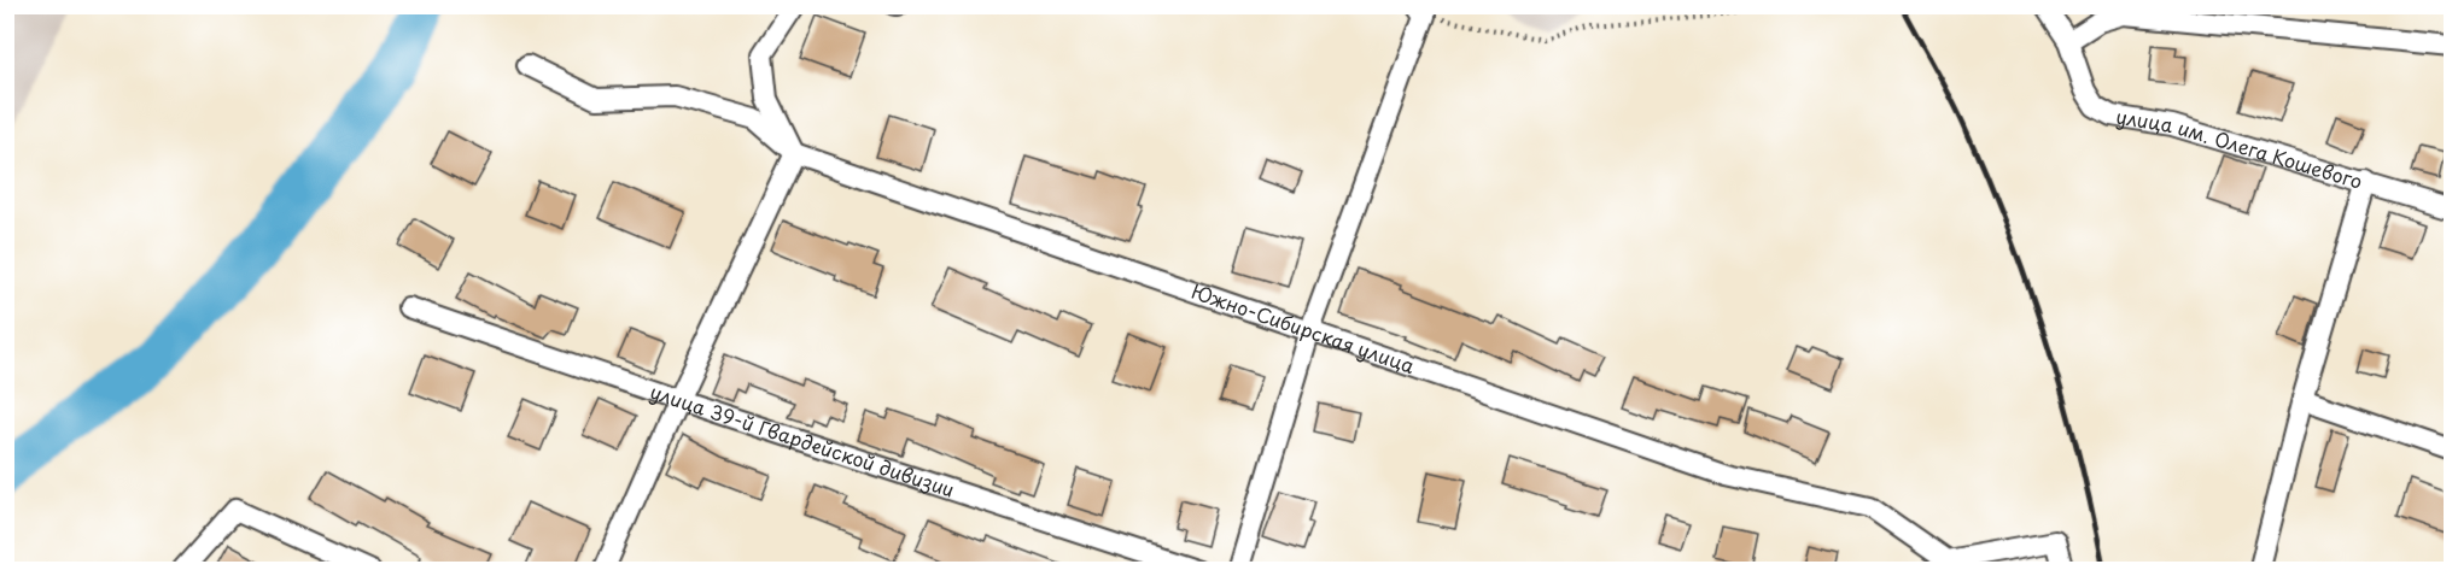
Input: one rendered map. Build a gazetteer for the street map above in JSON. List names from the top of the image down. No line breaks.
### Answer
{"streets":{"street":["улица им. Олега Кошевого","Южно-Сибирская улица","улица 39-й Гвардейской дивизии"]}}
